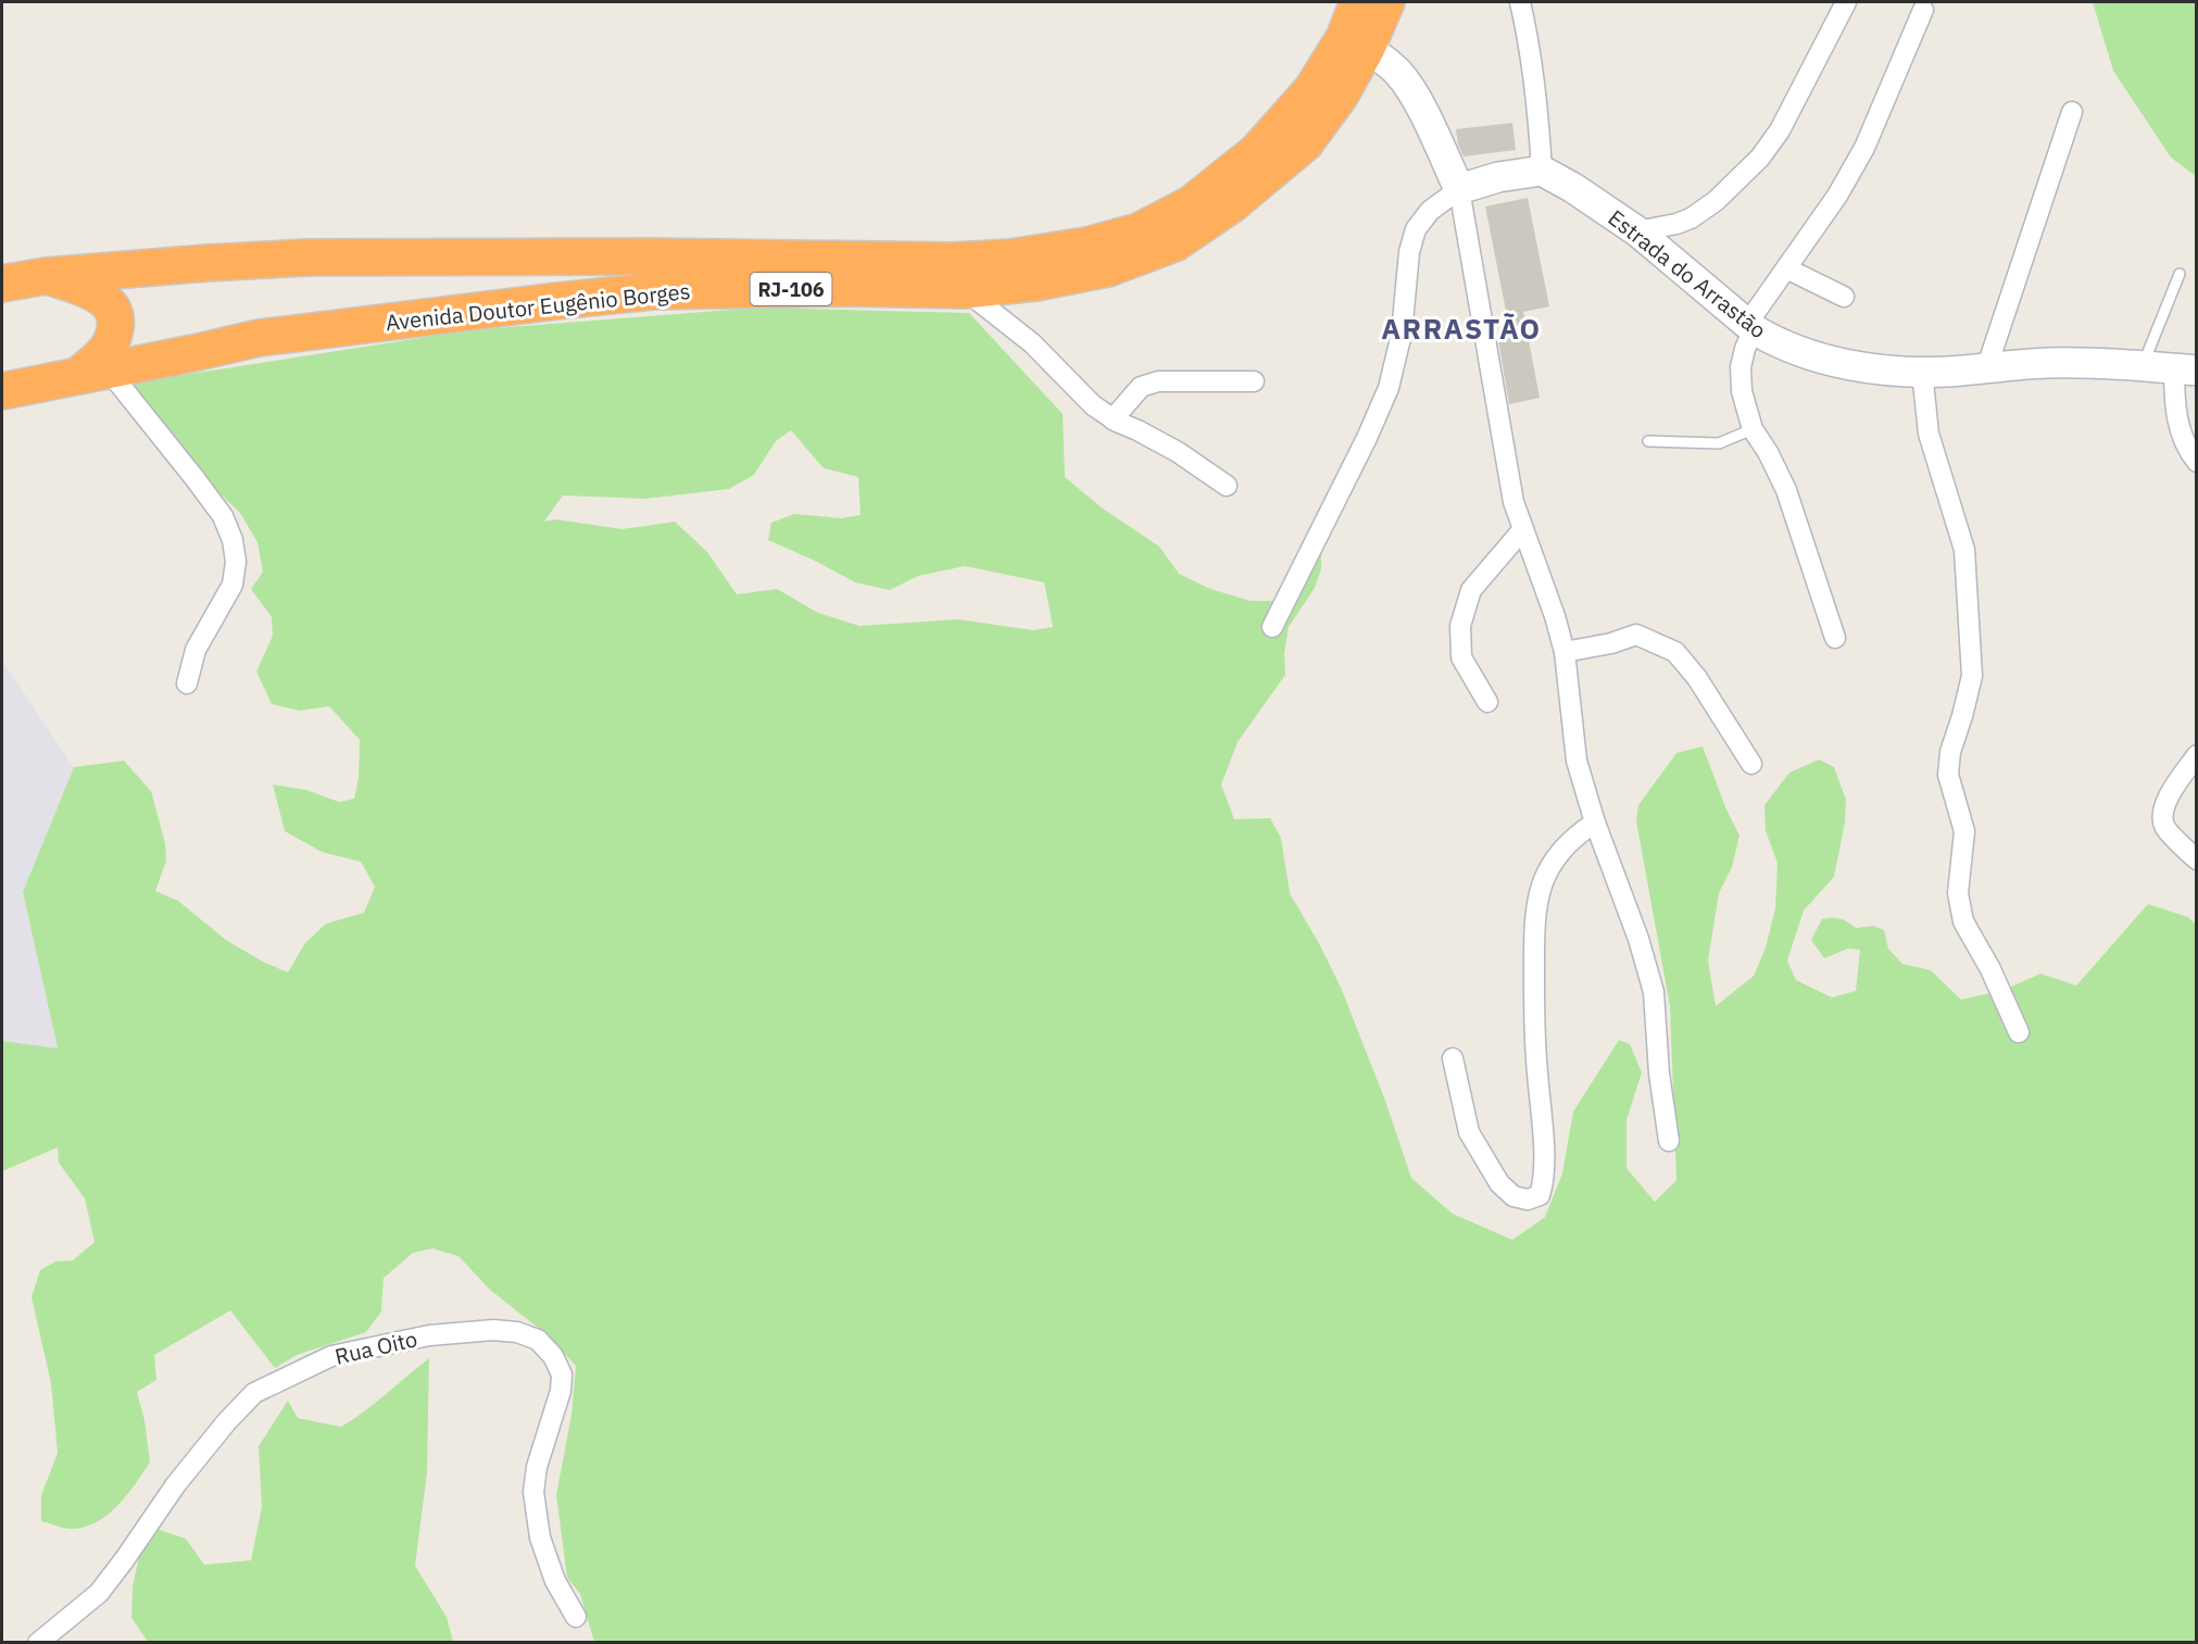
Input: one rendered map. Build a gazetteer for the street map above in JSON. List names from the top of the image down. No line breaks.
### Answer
{"streets":{"highway":["RJ-106","Avenida Doutor Eugênio Borges"],"street":["Estrada do Arrastão","Rua Oito"]},"districts":["ARRASTÃO"]}
